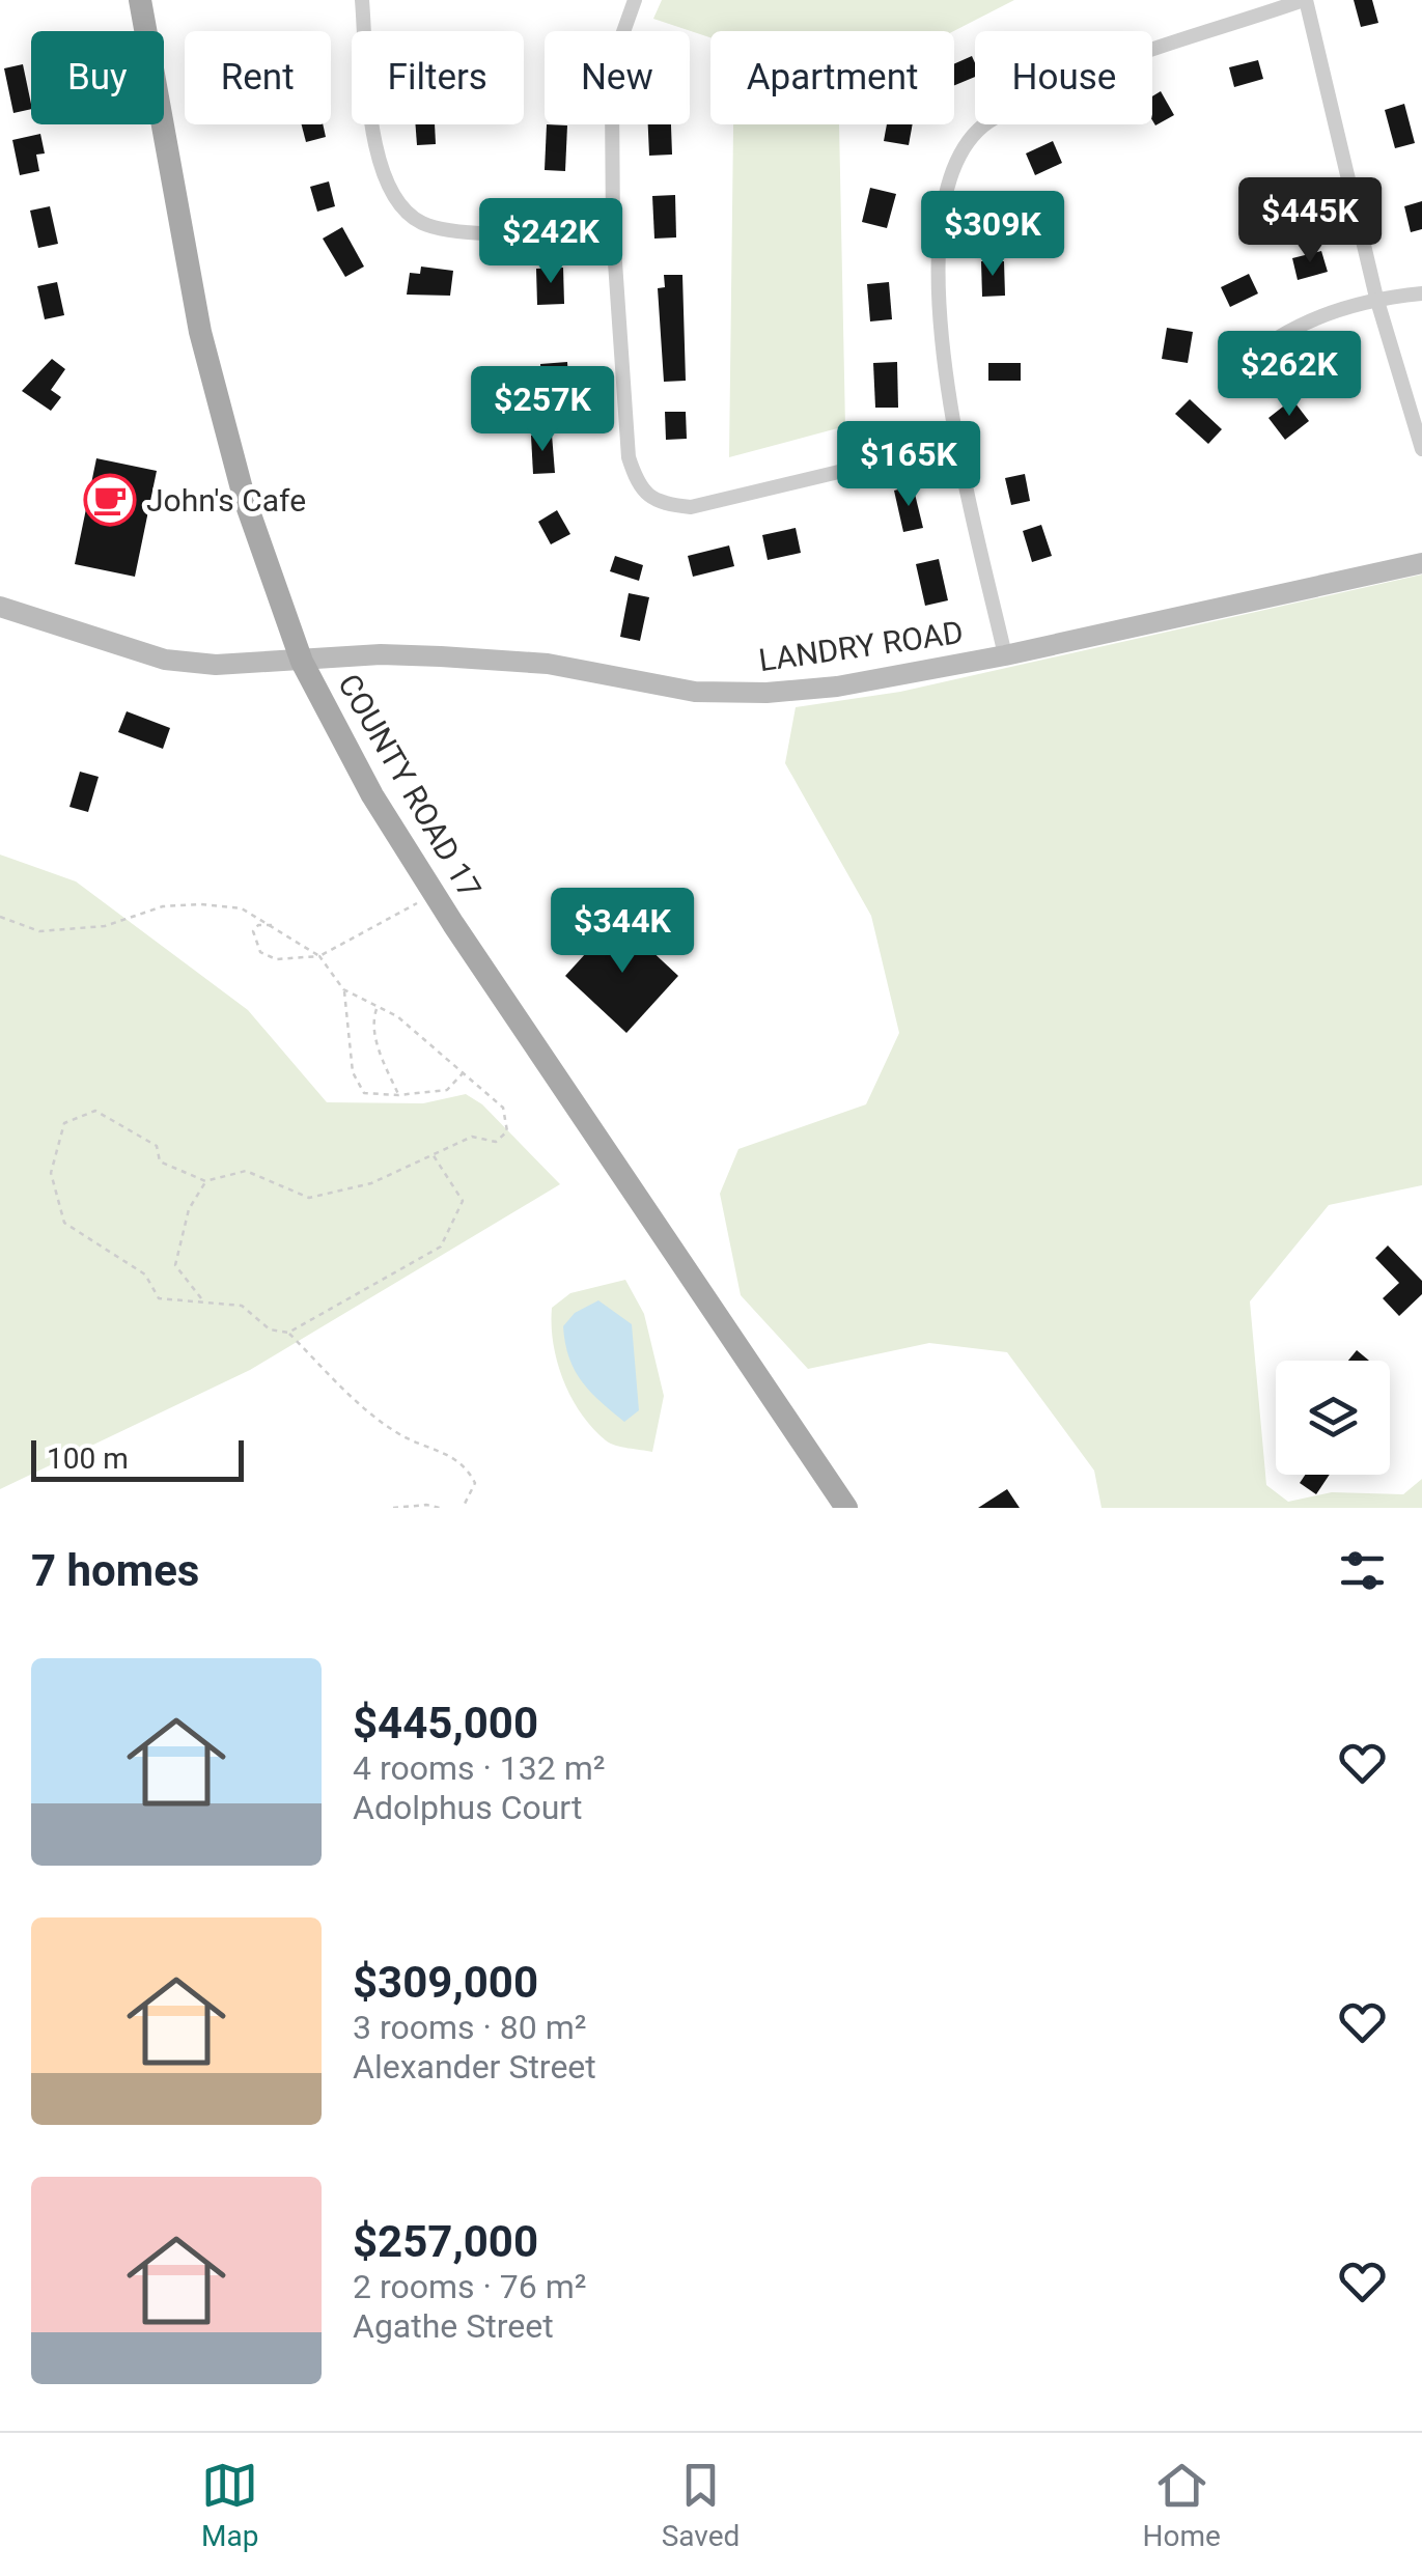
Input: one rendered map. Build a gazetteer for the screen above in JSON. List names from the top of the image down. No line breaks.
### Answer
{"streets":{"main road":["LANDRY ROAD","COUNTY ROAD 17"]},"crossings":[["LANDRY ROAD","COUNTY ROAD 17"]],"places":{"cafe":["John's Cafe"]},"scale_bar":"100 m","page":{"chip":["Buy","Rent","Filters","New","Apartment","House"],"price":["$445K","$309K","$242K","$262K","$257K","$165K","$344K"],"scale":"100 m","heading":"7 homes","list":[{"name":"$445,000","note":"4 rooms · 132 m² · Adolphus Court"},{"name":"$309,000","note":"3 rooms · 80 m² · Alexander Street"},{"name":"$257,000","note":"2 rooms · 76 m² · Agathe Street"}],"tabs":["Map","Saved","Home"]}}
